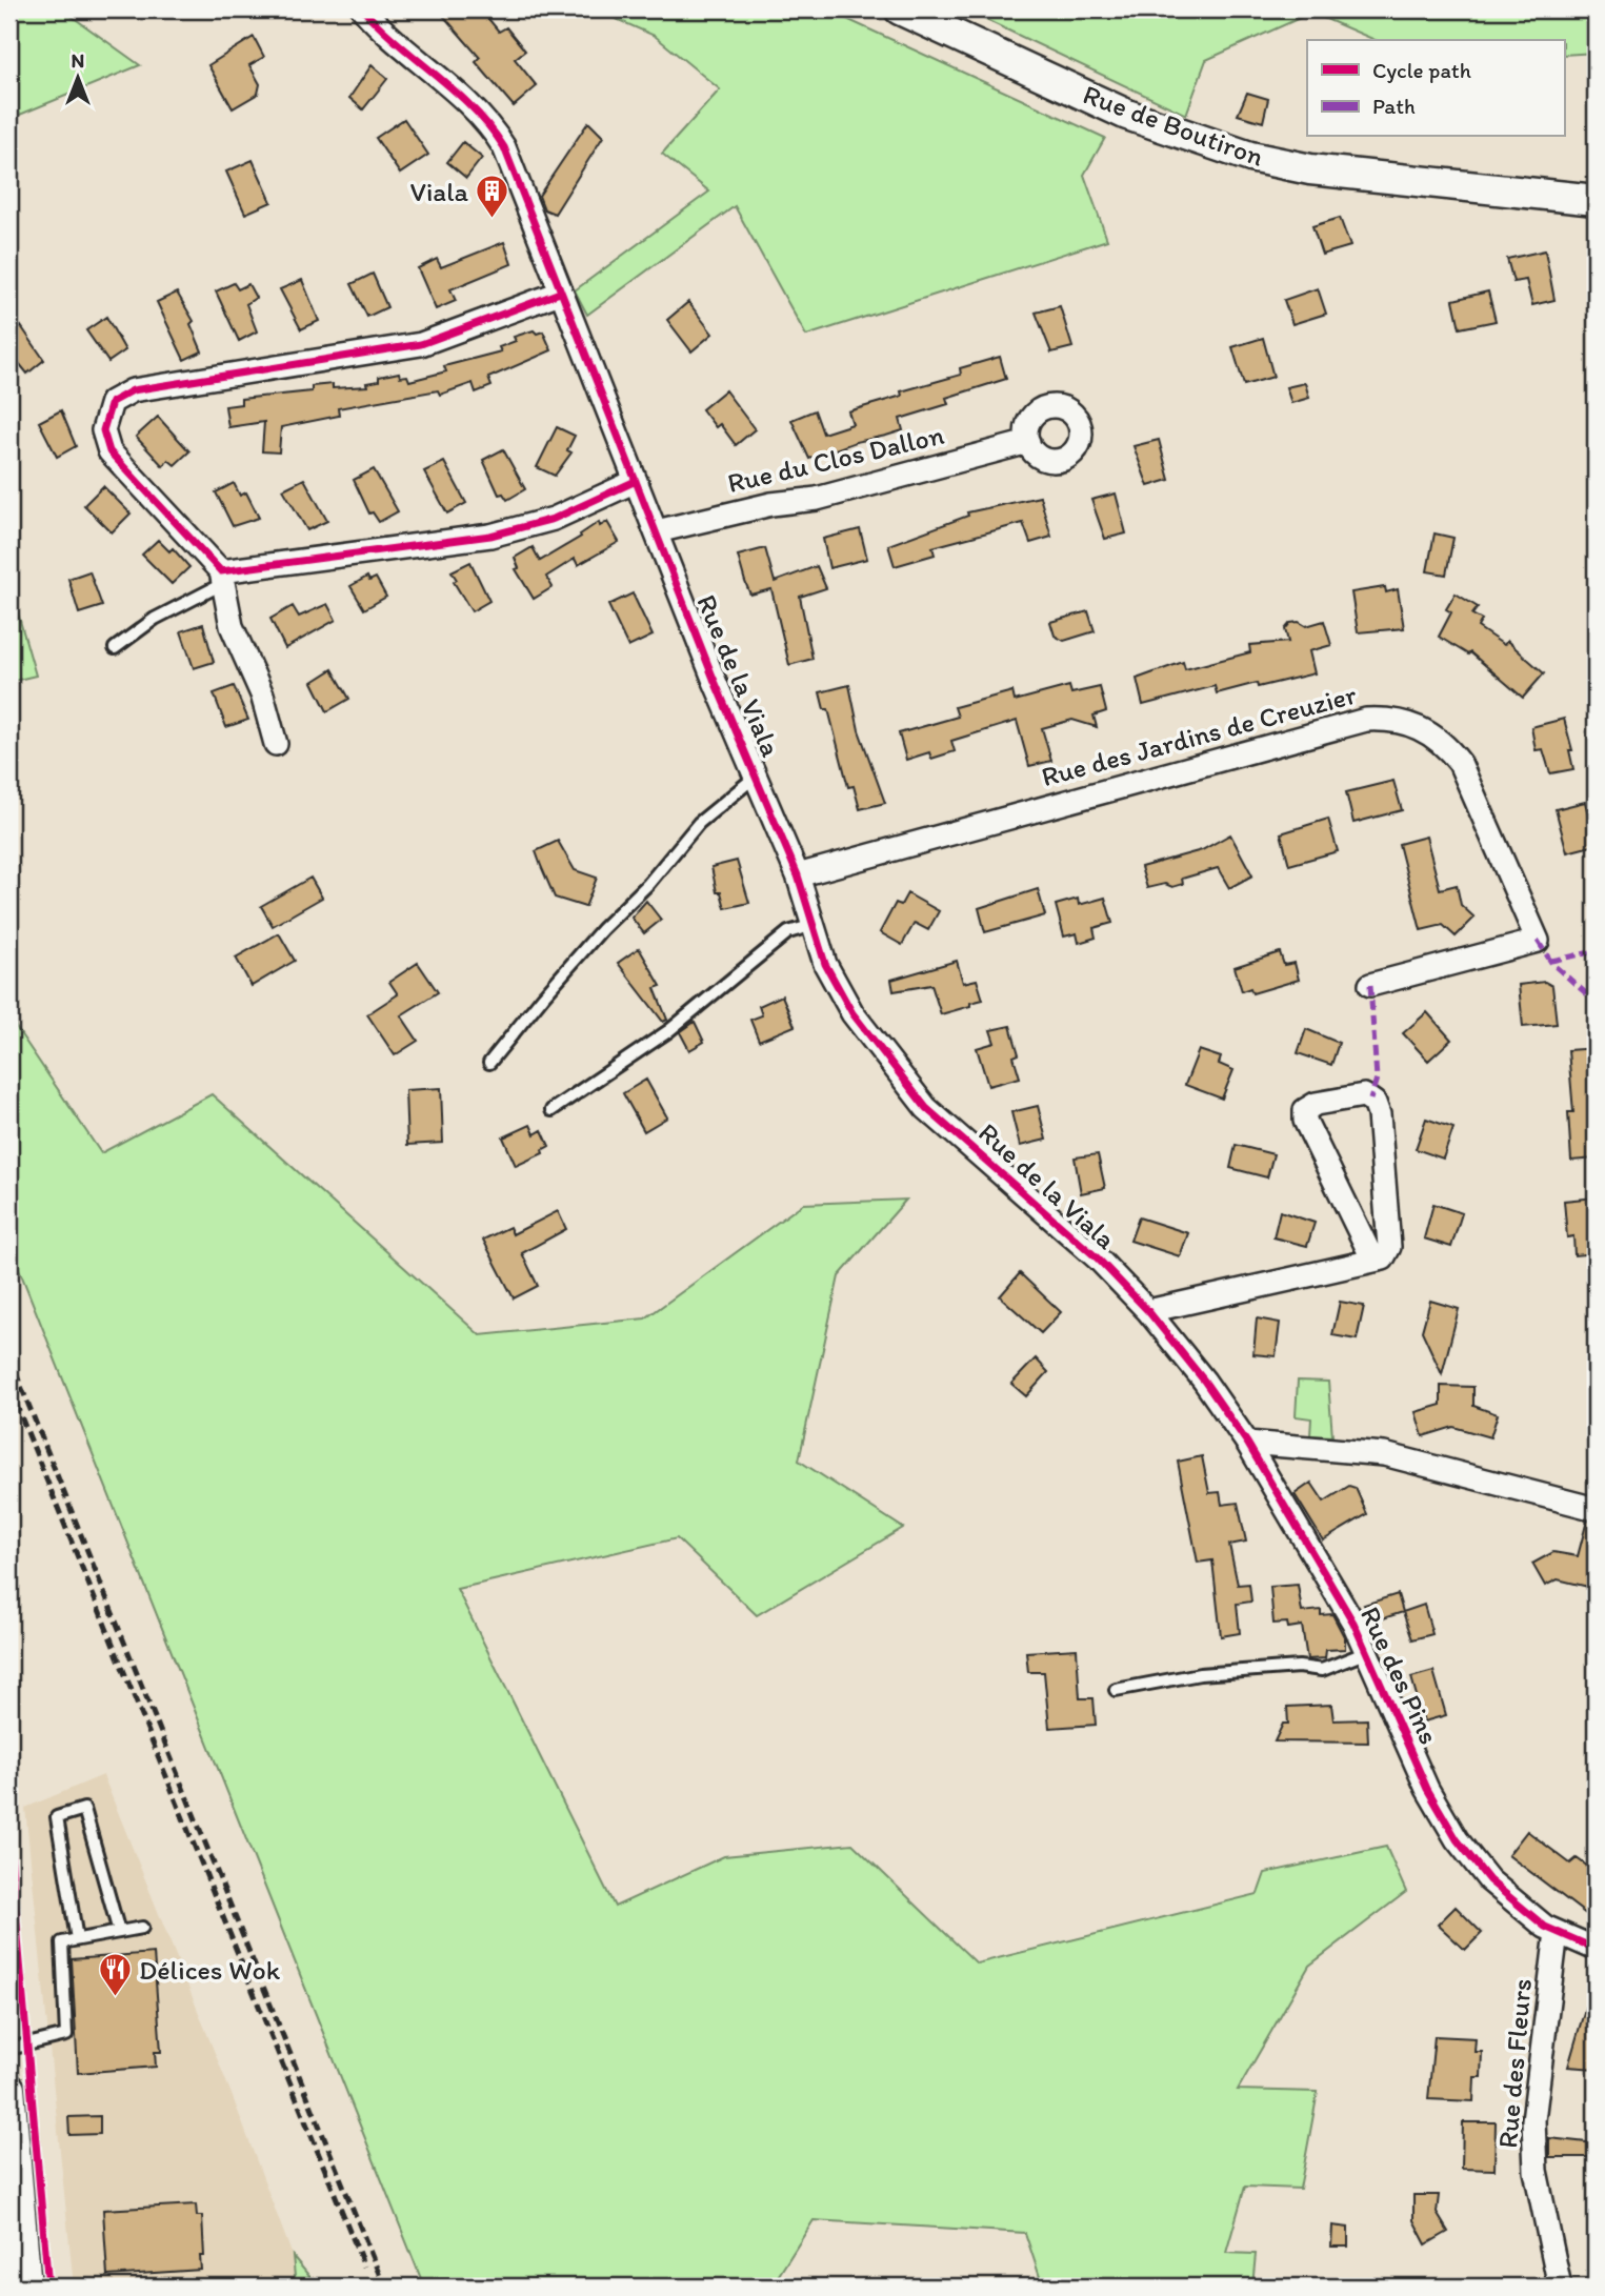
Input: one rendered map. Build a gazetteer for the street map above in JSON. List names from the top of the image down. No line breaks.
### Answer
{"streets":{"main road":["Rue de Boutiron"],"street":["Rue du Clos Dallon","Rue de la Viala","Rue des Jardins de Creuzier","Rue des Pins","Rue des Fleurs"]},"crossings":[["Rue du Clos Dallon","Rue de la Viala"],["Rue de la Viala","Rue des Jardins de Creuzier"],["Rue de la Viala","Rue des Pins"],["Rue des Pins","Rue des Fleurs"]],"places":{"building":["Viala"],"restaurant":["Délices Wok"]},"legend":["Cycle path","Path"],"north":"top"}
